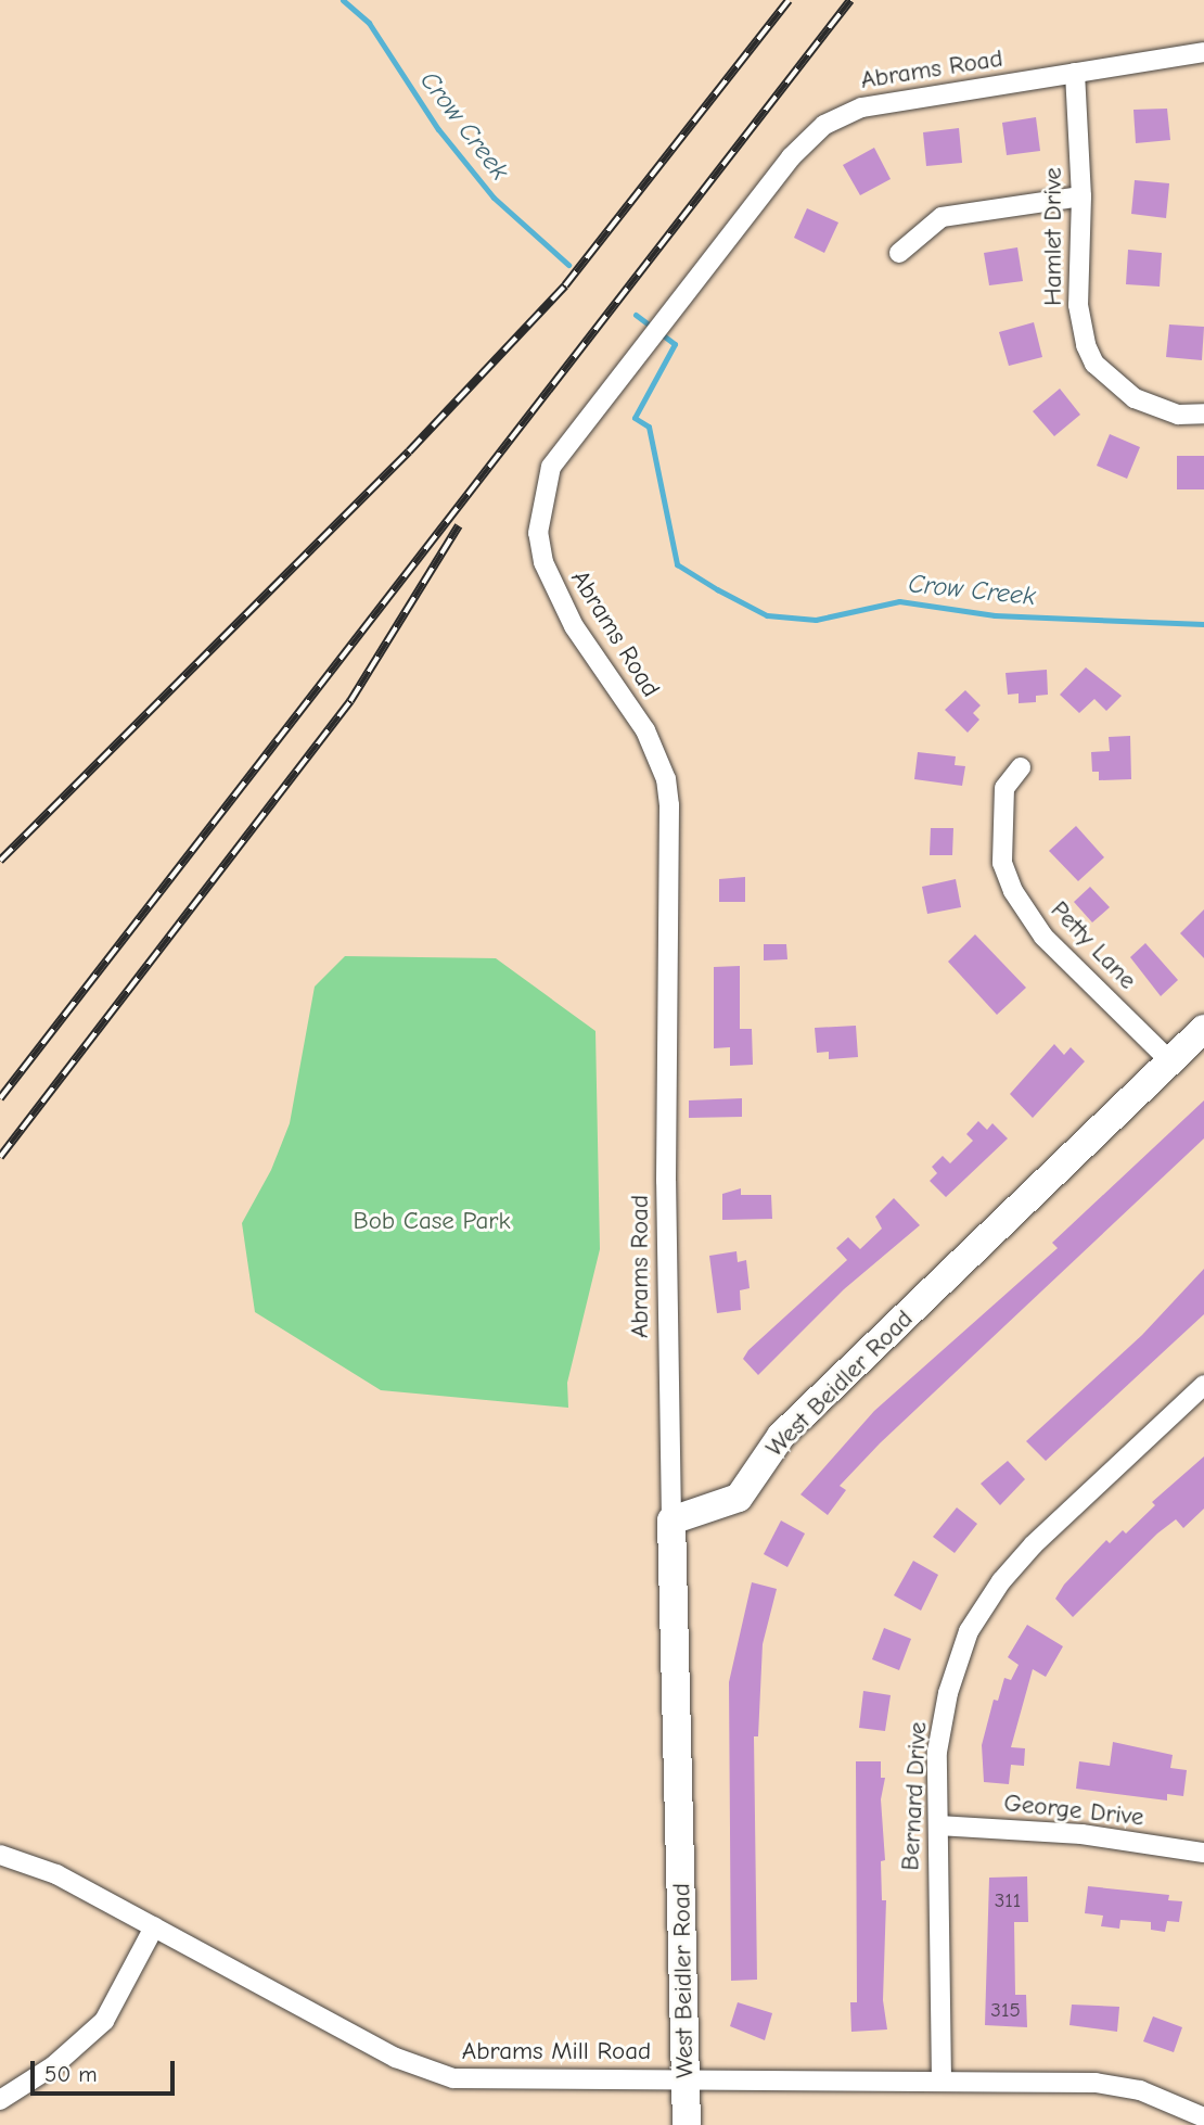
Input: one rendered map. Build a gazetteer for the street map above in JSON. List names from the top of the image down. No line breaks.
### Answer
{"streets":{"street":["Abrams Road","Hamlet Drive","Petty Lane","West Beidler Road","Bernard Drive","George Drive","Abrams Mill Road"]},"crossings":[["Abrams Road","Hamlet Drive"],["Abrams Road","West Beidler Road"],["Petty Lane","West Beidler Road"],["West Beidler Road","Abrams Mill Road"],["Bernard Drive","George Drive"],["Bernard Drive","Abrams Mill Road"]],"water":["Crow Creek"],"parks":["Bob Case Park"],"house_numbers":["311","315"],"scale_bar":"50 m"}
